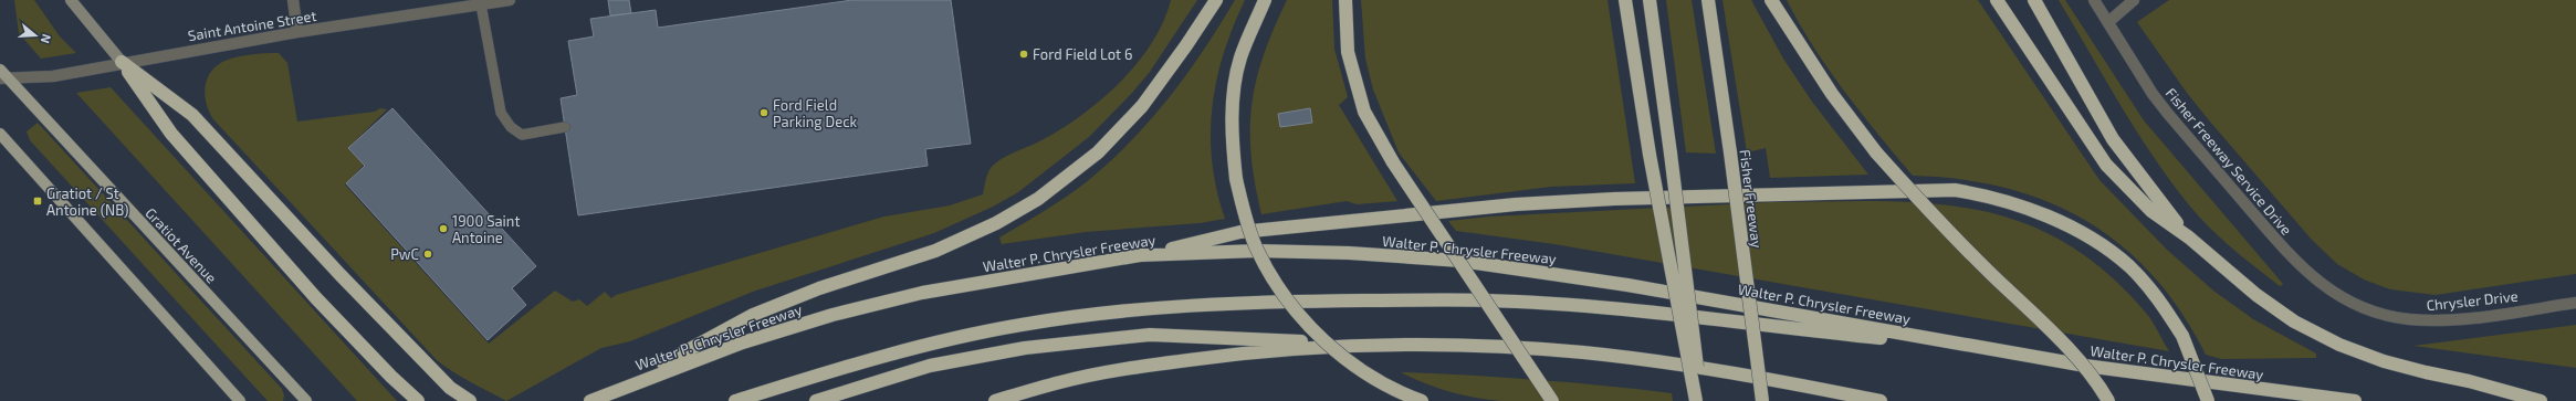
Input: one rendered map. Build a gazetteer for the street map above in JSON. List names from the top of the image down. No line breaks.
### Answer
{"streets":{"highway":["Fisher Freeway","Walter P. Chrysler Freeway"],"main road":["Gratiot Avenue"],"street":["Saint Antoine Street","Fisher Freeway Service Drive","Chrysler Drive"]},"crossings":[["Saint Antoine Street","Gratiot Avenue"],["Fisher Freeway Service Drive","Chrysler Drive"]],"places":{"other":["Ford Field Lot 6","Ford Field Parking Deck","1900 Saint Antoine","PwC"],"transit":["Gratiot / St Antoine (NB)"]},"north":"right"}
